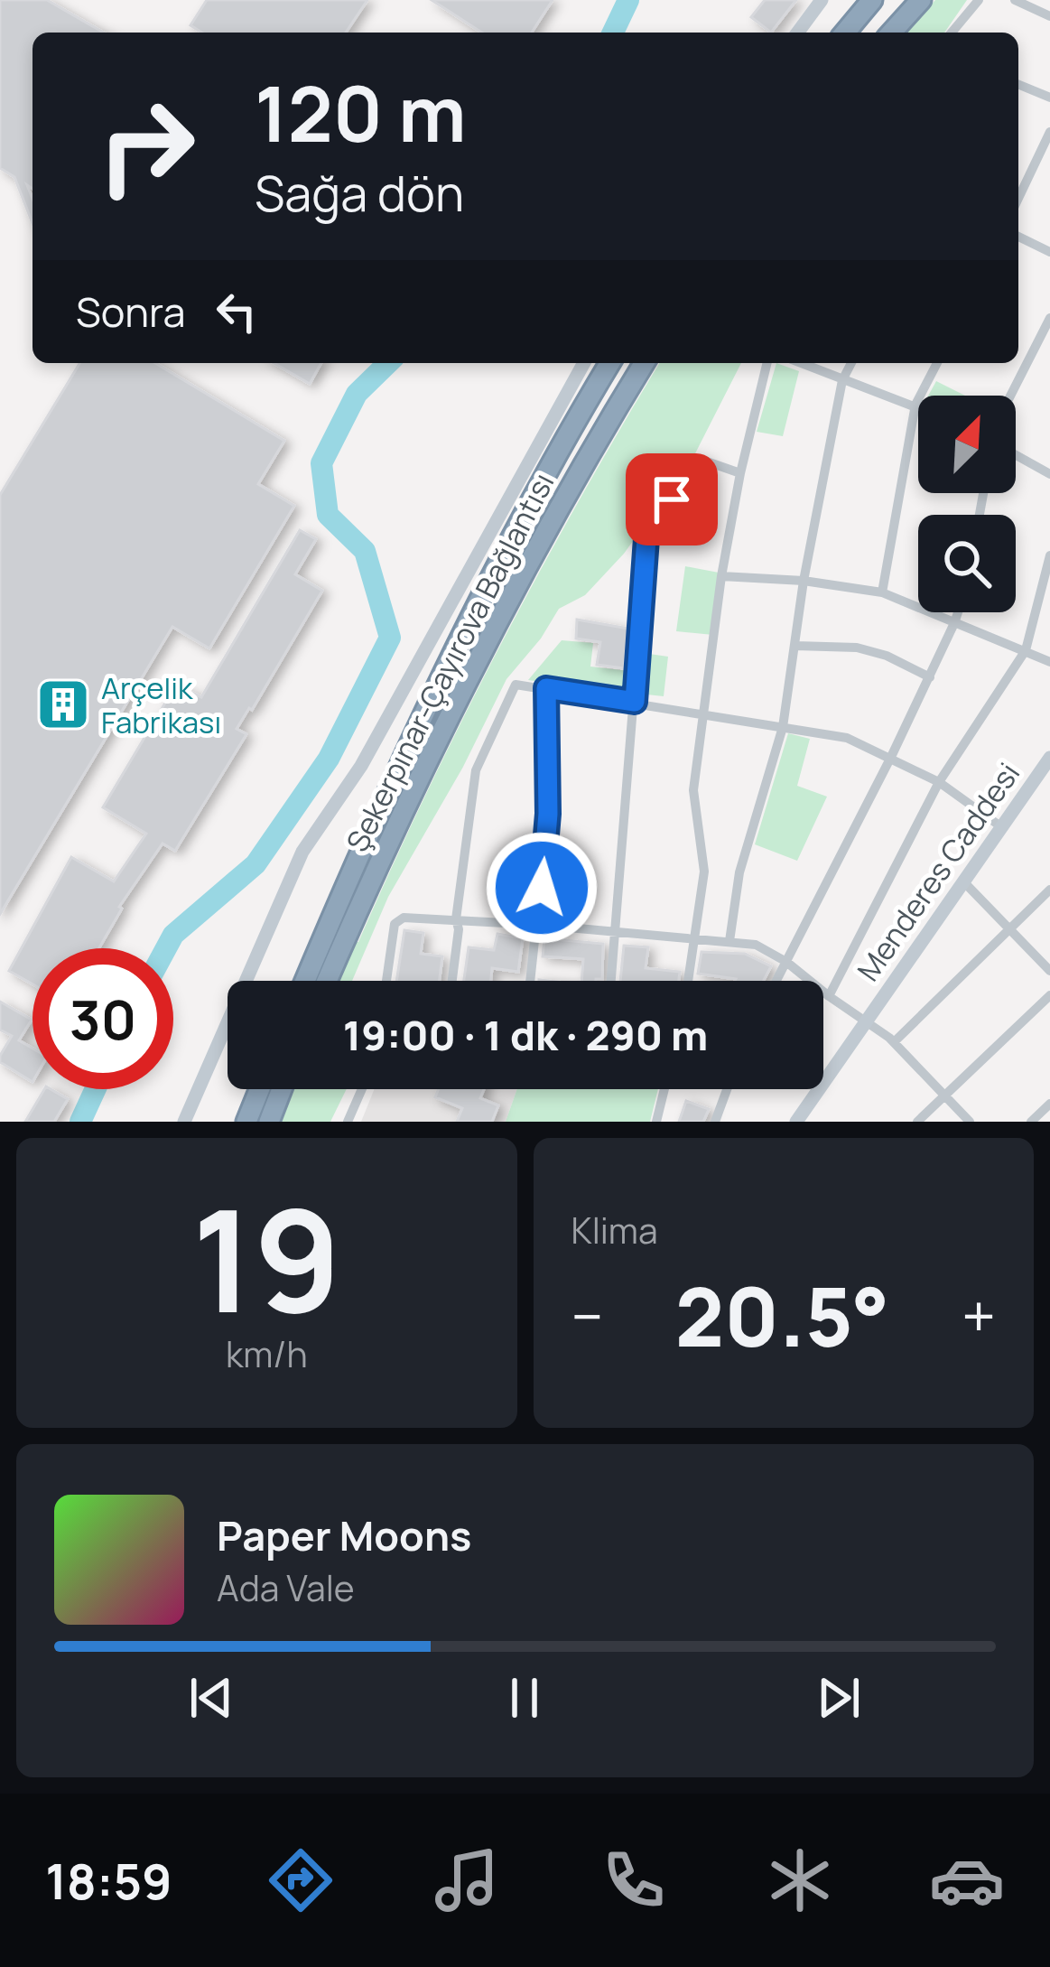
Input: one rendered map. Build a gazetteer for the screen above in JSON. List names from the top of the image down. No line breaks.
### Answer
{"streets":{"highway":["Şekerpınar-Çayırova Bağlantısı"],"street":["Menderes Caddesi"]},"places":{"building":["Arçelik Fabrikası"]},"north":"top right","page":{"turn":["120 m","Sağa dön"],"then":"Sonra","limit":"30","trip":"19:00 · 1 dk · 290 m","tile":[["19","km/h"],"Klima"],"heat":["−","20.5°","+"],"song":["Paper Moons","Ada Vale"],"tabs":"18:59"}}
